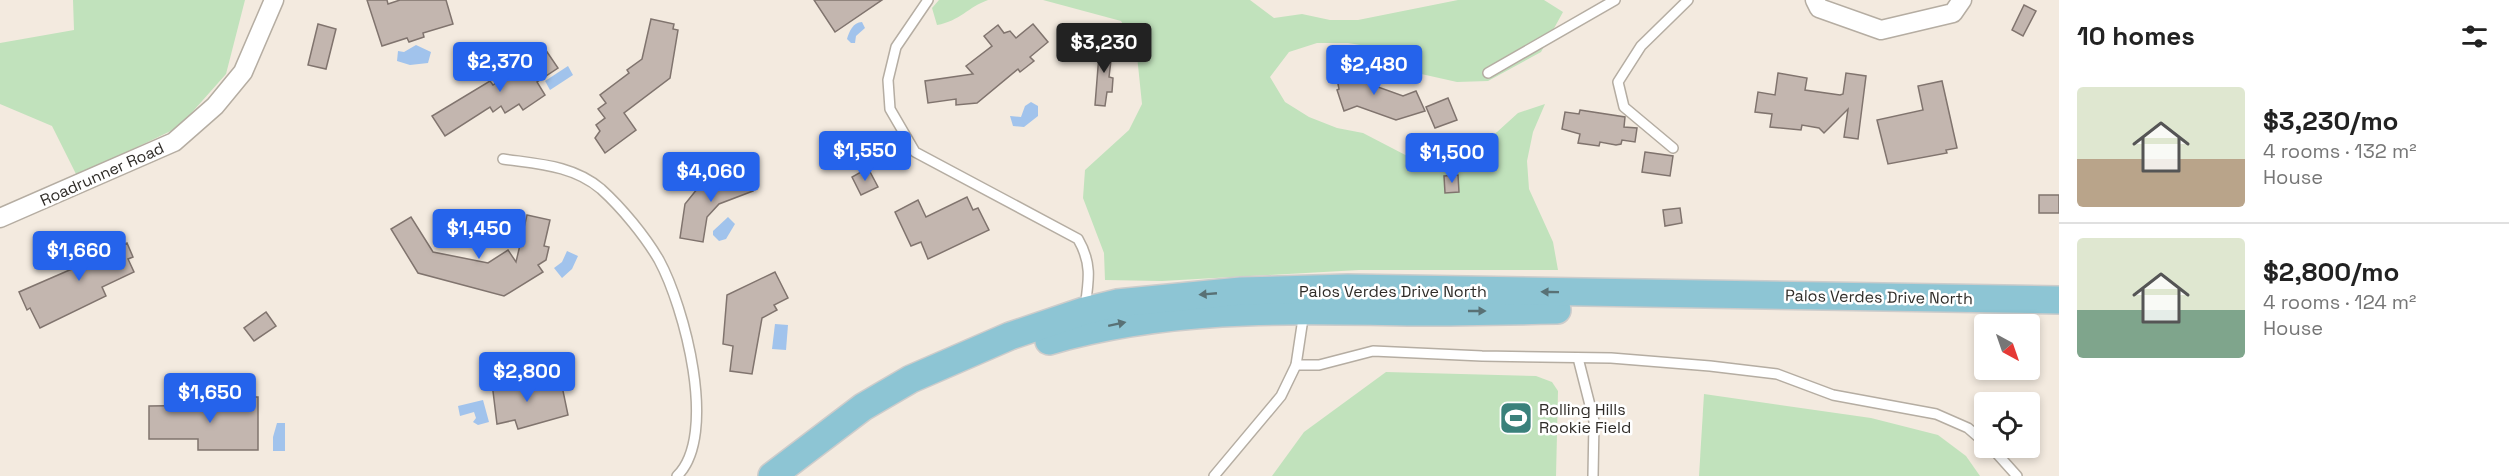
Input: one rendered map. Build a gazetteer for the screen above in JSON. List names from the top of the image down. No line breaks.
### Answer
{"streets":{"main road":["Palos Verdes Drive North"],"street":["Roadrunner Road"]},"places":{"sports":["Rolling Hills Rookie Field"]},"north":"bottom right","page":{"heading":"10 homes","price":["$3,230","$2,370","$2,480","$1,550","$1,500","$4,060","$1,450","$1,660","$2,800","$1,650"],"list":[{"name":"$3,230/mo","note":"4 rooms · 132 m² · House"},{"name":"$2,800/mo","note":"4 rooms · 124 m² · House"}]}}
